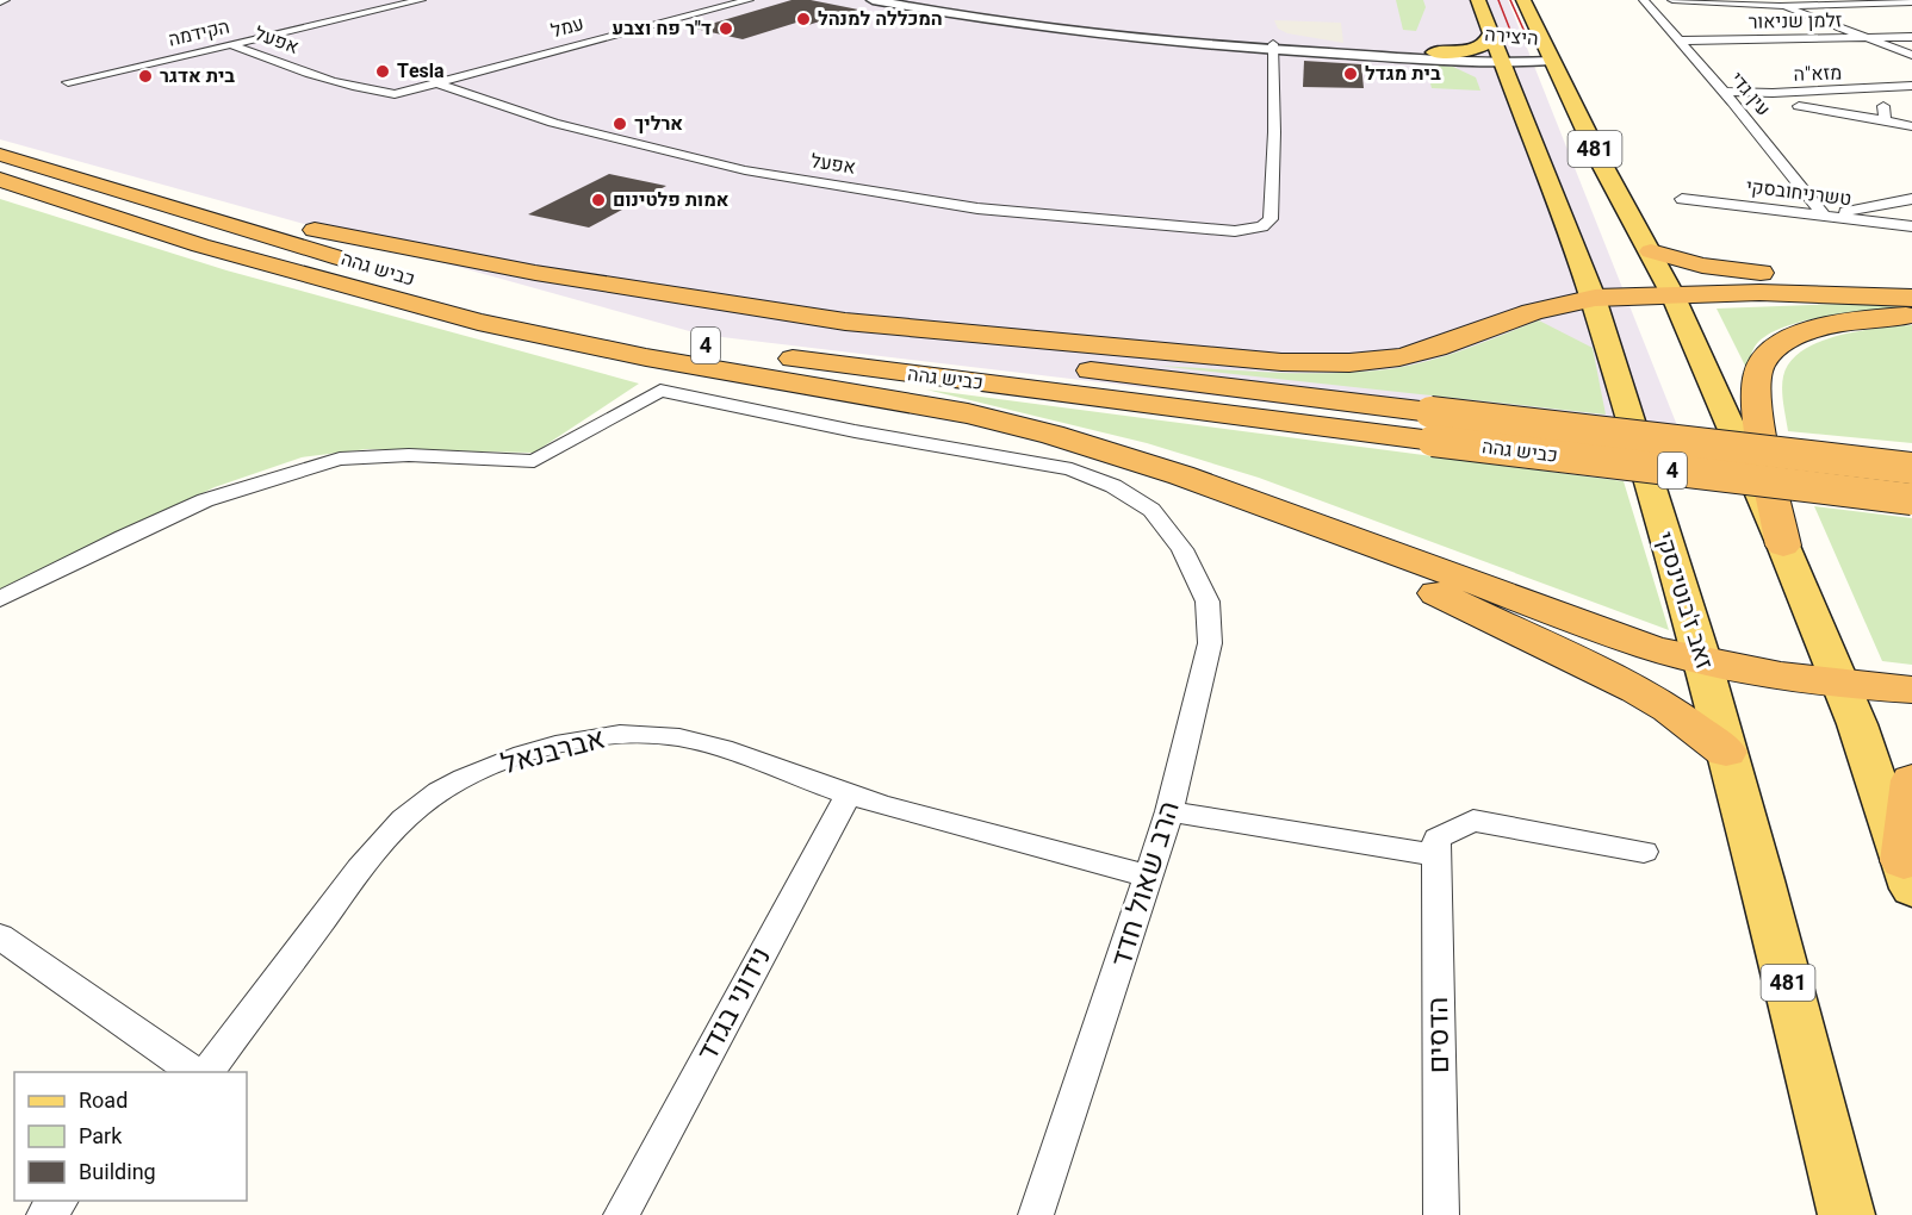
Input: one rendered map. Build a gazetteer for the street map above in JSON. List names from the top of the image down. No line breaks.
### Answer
{"streets":{"highway":["כביש גהה","4"],"main road":["481","זאב ז'בוטינסקי"],"street":["זלמן שניאור","עמל","הקידמה","היצירה","אפעל","מזא\"ה","עין גדי","טשרניחובסקי","אברבנאל","הרב שאול חדד","נידוני בגדד","הדסים"]},"crossings":[["זלמן שניאור","עין גדי"],["עמל","אפעל"],["הקידמה","אפעל"],["היצירה","אפעל"],["היצירה","481"],["היצירה","זאב ז'בוטינסקי"],["מזא\"ה","עין גדי"],["עין גדי","טשרניחובסקי"],["אברבנאל","הרב שאול חדד"],["אברבנאל","נידוני בגדד"]],"places":["המכללה למנהל","ד\"ר פח וצבע","Tesla","בית מגדל","בית אדגר","ארליך","אמות פלטינום"],"legend":["Road","Park","Building"]}
